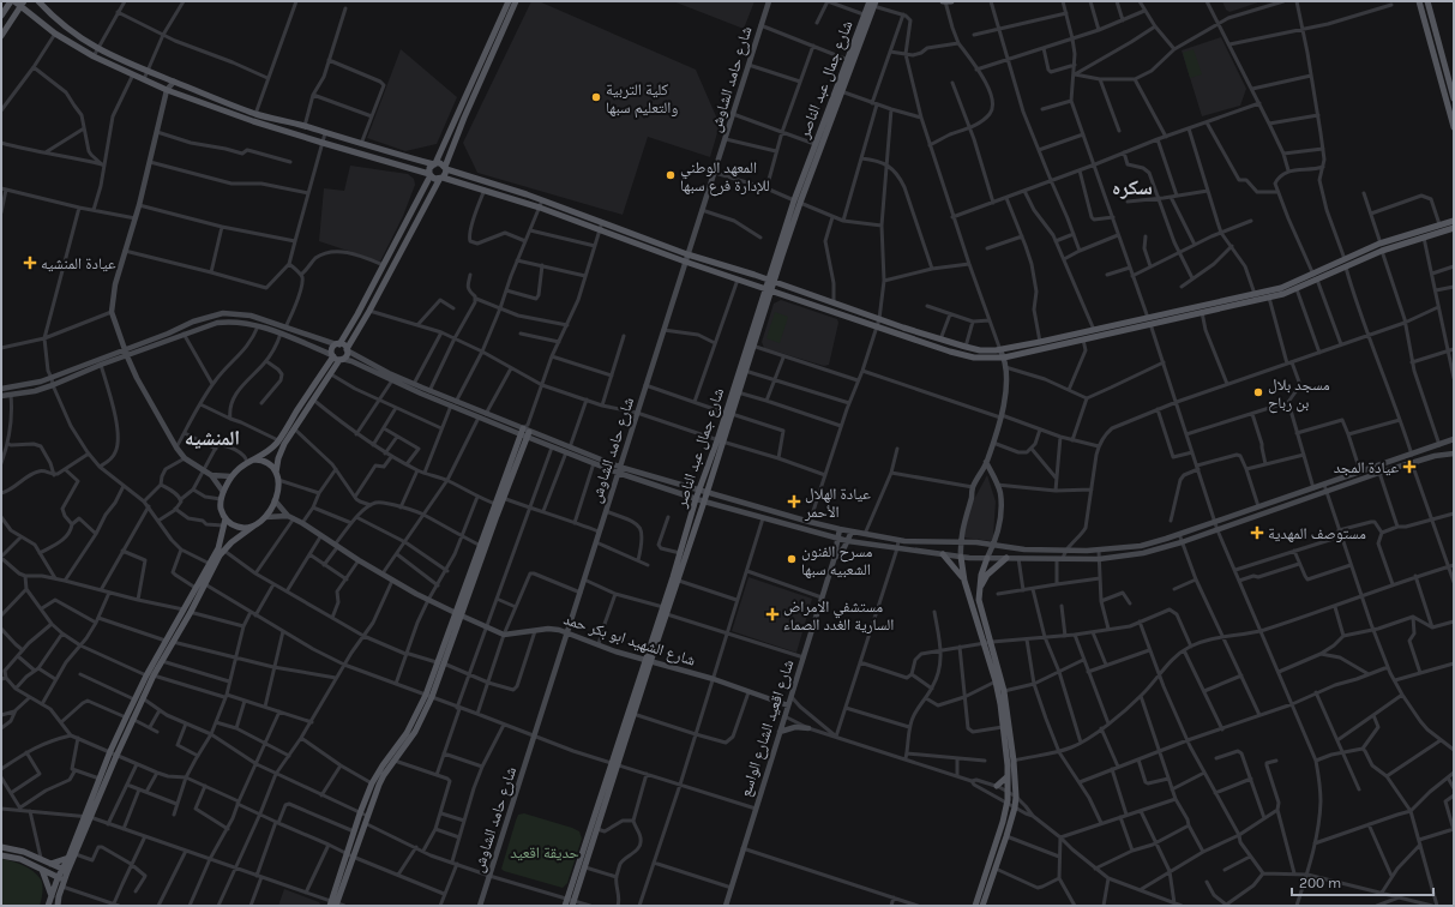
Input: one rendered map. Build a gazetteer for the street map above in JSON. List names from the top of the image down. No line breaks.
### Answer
{"streets":{"main road":["شارع حامد الشاوش","شارع جمال عبد الناصر","شارع الشهيد ابو بكر حمد","شارع اقعيد الشارع الواسع"]},"crossings":[["شارع حامد الشاوش","شارع الشهيد ابو بكر حمد"],["شارع جمال عبد الناصر","شارع الشهيد ابو بكر حمد"],["شارع الشهيد ابو بكر حمد","شارع اقعيد الشارع الواسع"]],"districts":["سكره","المنشيه"],"parks":["حديقة اقعيد"],"places":{"other":["كلية التربية والتعليم سبها","المعهد الوطني للإدارة فرع سبها","مسجد بلال بن رباح","مسرح الفنون الشعبيه سبها"],"health":["عيادة المنشيه","عيادة المجد","عيادة الهلال الأحمر","مستوصف المهدية","مستشفي الامراض السارية الغدد الصماء"]},"scale_bar":"200 m"}
